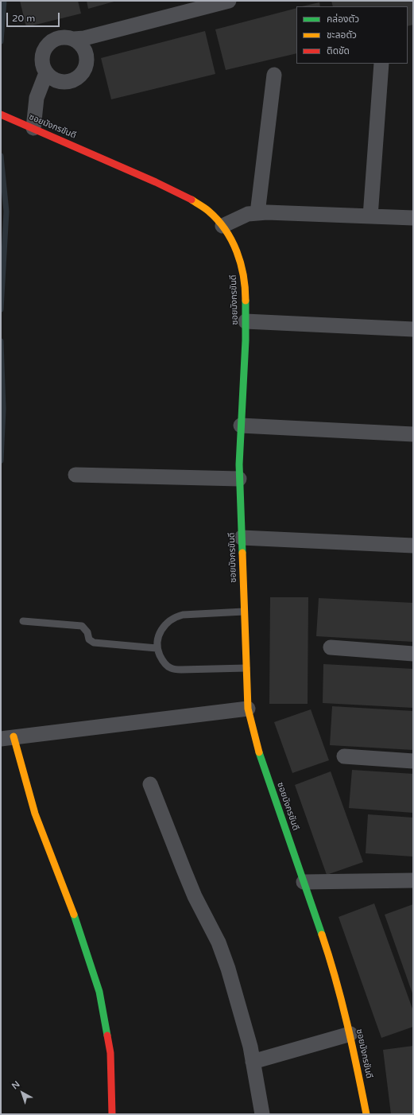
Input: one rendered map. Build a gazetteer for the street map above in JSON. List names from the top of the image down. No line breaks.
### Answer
{"streets":{"street":["ซอยมังกรขันดี"]},"legend":["คล่องตัว","ชะลอตัว","ติดขัด"],"scale_bar":"20 m","north":"top left"}
